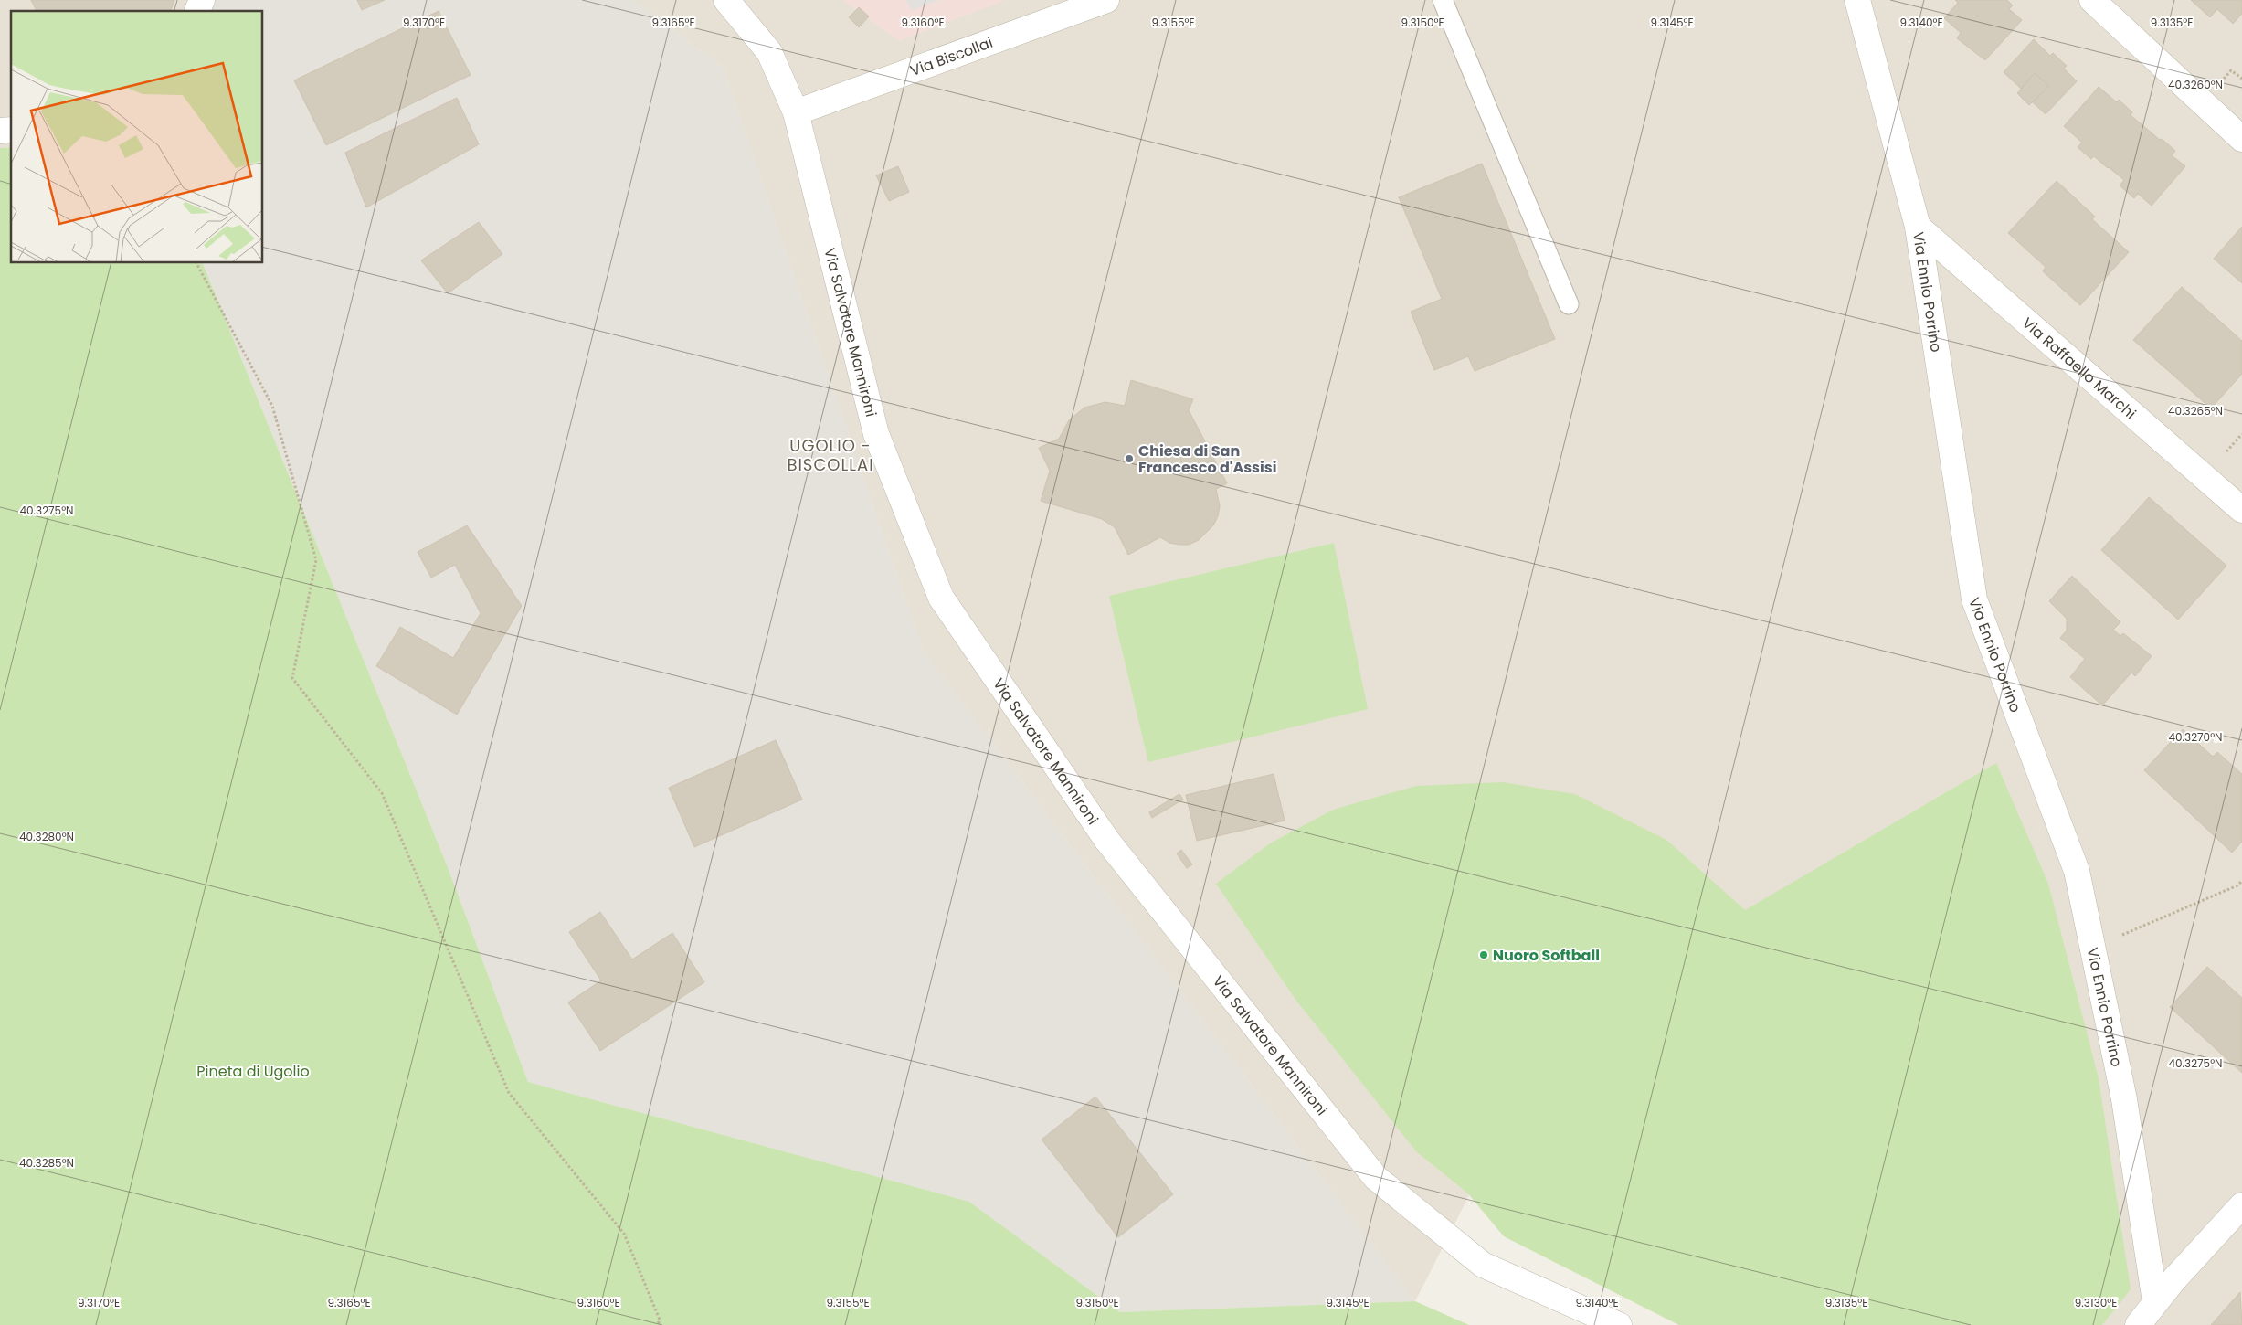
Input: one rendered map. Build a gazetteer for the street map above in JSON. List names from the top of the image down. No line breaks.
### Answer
{"streets":{"street":["Via Biscollai","Via Ennio Porrino","Via Salvatore Mannironi","Via Raffaello Marchi"]},"crossings":[["Via Biscollai","Via Salvatore Mannironi"],["Via Ennio Porrino","Via Raffaello Marchi"]],"districts":["UGOLIO - BISCOLLAI"],"parks":["Pineta di Ugolio"],"places":["Chiesa di San Francesco d'Assisi","Nuoro Softball"],"coordinates":["9.3170°E","9.3165°E","9.3160°E","9.3155°E","9.3150°E","9.3145°E","9.3140°E","9.3135°E","40.3260°N","40.3265°N","40.3275°N","40.3270°N","40.3280°N","40.3285°N","9.3130°E"]}
